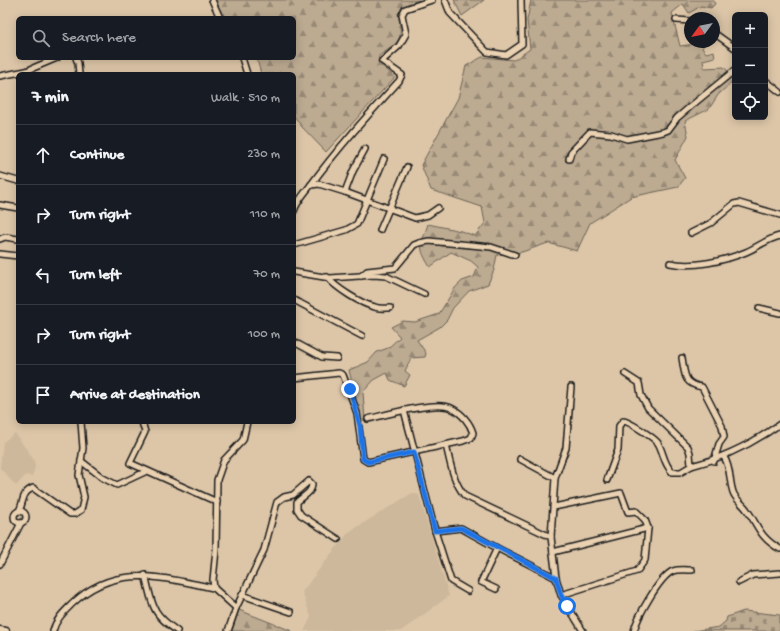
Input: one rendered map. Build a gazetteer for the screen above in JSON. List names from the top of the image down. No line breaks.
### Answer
{"north":"bottom left","page":{"map_buttons":["+","−"],"search":"Search here","heading":["7 min","Walk · 510 m"],"list":[["Continue","230 m"],["Turn right","110 m"],["Turn left","70 m"],["Turn right","100 m"],"Arrive at destination"]}}
